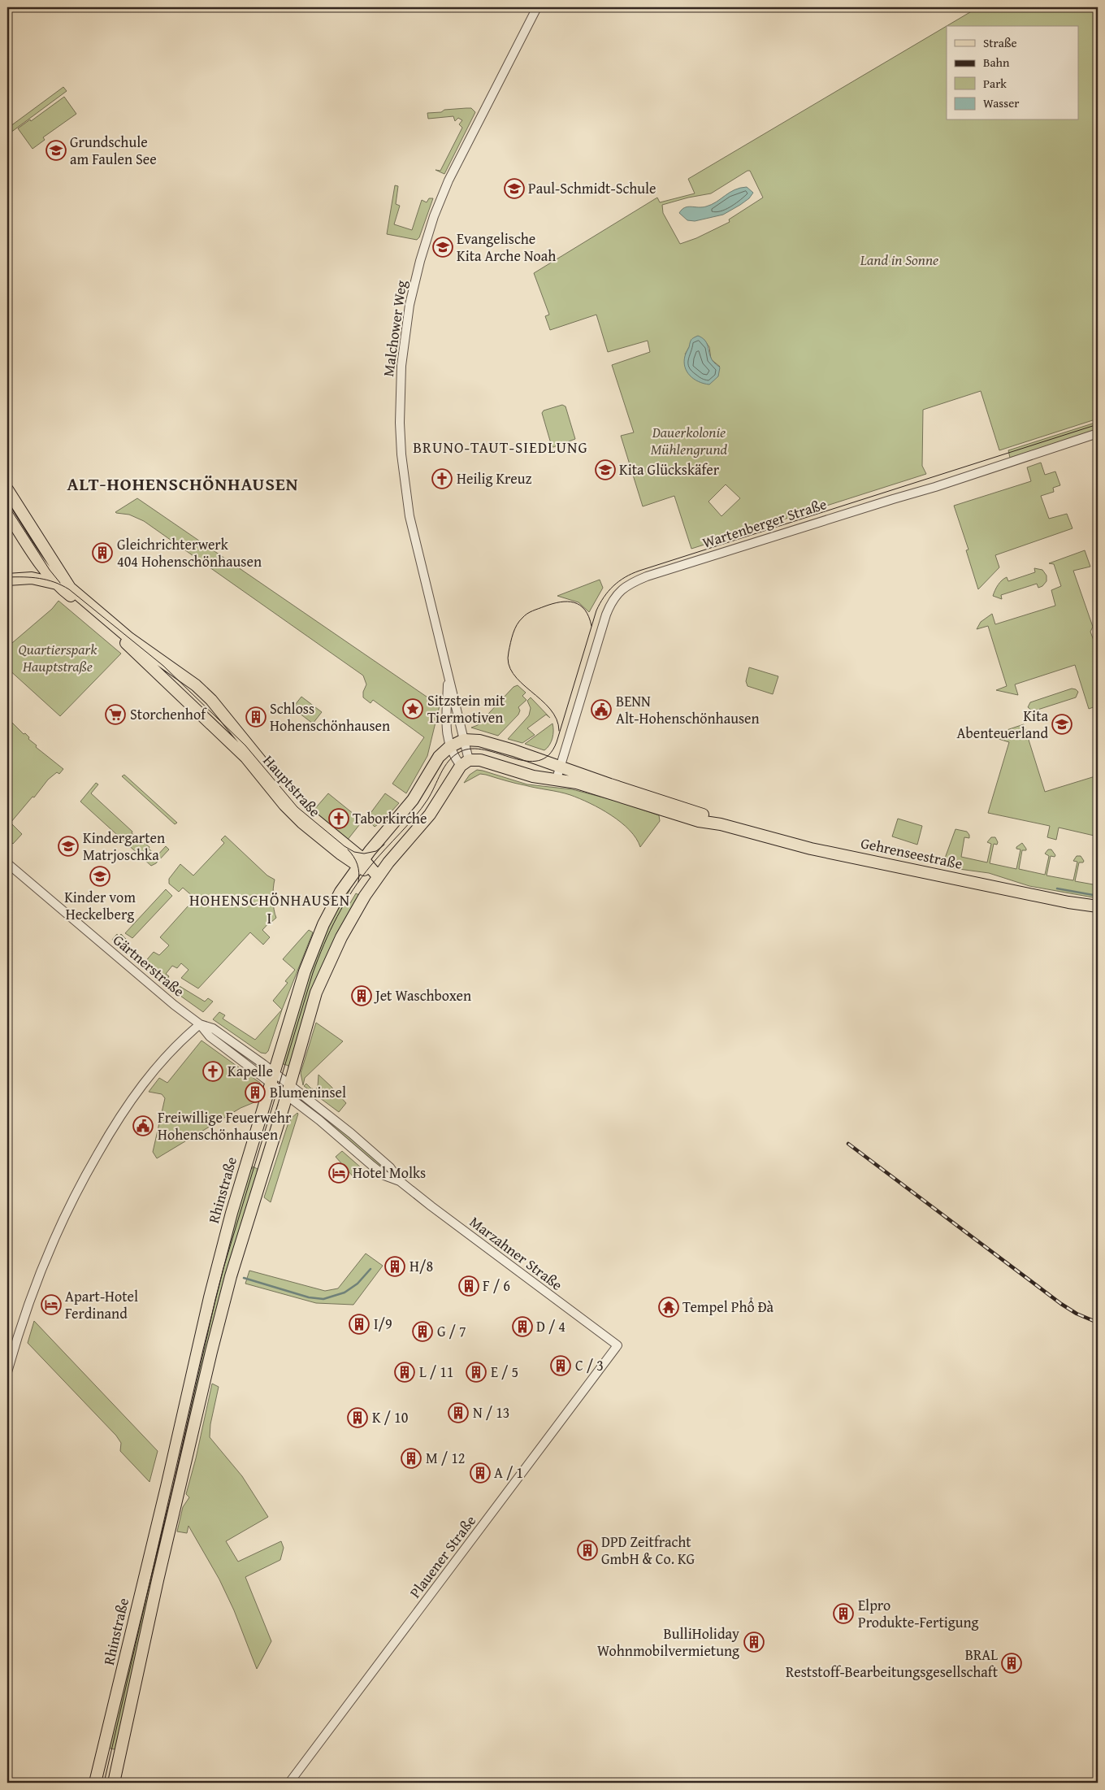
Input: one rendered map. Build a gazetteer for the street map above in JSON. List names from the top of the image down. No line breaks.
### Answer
{"streets":{"main road":["Hauptstraße","Gehrenseestraße","Rhinstraße"],"street":["Malchower Weg","Wartenberger Straße","Gärtnerstraße","Marzahner Straße","Plauener Straße"]},"crossings":[["Wartenberger Straße","Gehrenseestraße"],["Hauptstraße","Rhinstraße"],["Gärtnerstraße","Rhinstraße"],["Gärtnerstraße","Marzahner Straße"],["Rhinstraße","Marzahner Straße"],["Marzahner Straße","Plauener Straße"]],"districts":["BRUNO-TAUT-SIEDLUNG","ALT-HOHENSCHÖNHAUSEN","HOHENSCHÖNHAUSEN I"],"parks":["Land in Sonne","Dauerkolonie Mühlengrund","Quartierspark Hauptstraße"],"places":{"school or university":["Grundschule am Faulen See","Paul-Schmidt-Schule","Evangelische Kita Arche Noah","Kita Glückskäfer","Kita Abenteuerland","Kindergarten Matrjoschka","Kinder vom Heckelberg"],"church":["Heilig Kreuz","Taborkirche","Kapelle"],"building":["Gleichrichterwerk 404 Hohenschönhausen","Schloss Hohenschönhausen","Jet Waschboxen","Blumeninsel","H/8","F / 6","I/9","D / 4","G / 7","C / 3","L / 11","E / 5","N / 13","K / 10","M / 12","A / 1","DPD Zeitfracht GmbH & Co. KG","Elpro Produkte-Fertigung","BulliHoliday Wohnmobilvermietung","BRAL Reststoff-Bearbeitungsgesellschaft"],"place":["Sitzstein mit Tiermotiven"],"public building":["BENN Alt-Hohenschönhausen","Freiwillige Feuerwehr Hohenschönhausen"],"supermarket":["Storchenhof"],"hotel":["Hotel Molks","Apart-Hotel Ferdinand"],"temple":["Tempel Phổ Đà"]},"legend":["Straße","Bahn","Park","Wasser"]}
